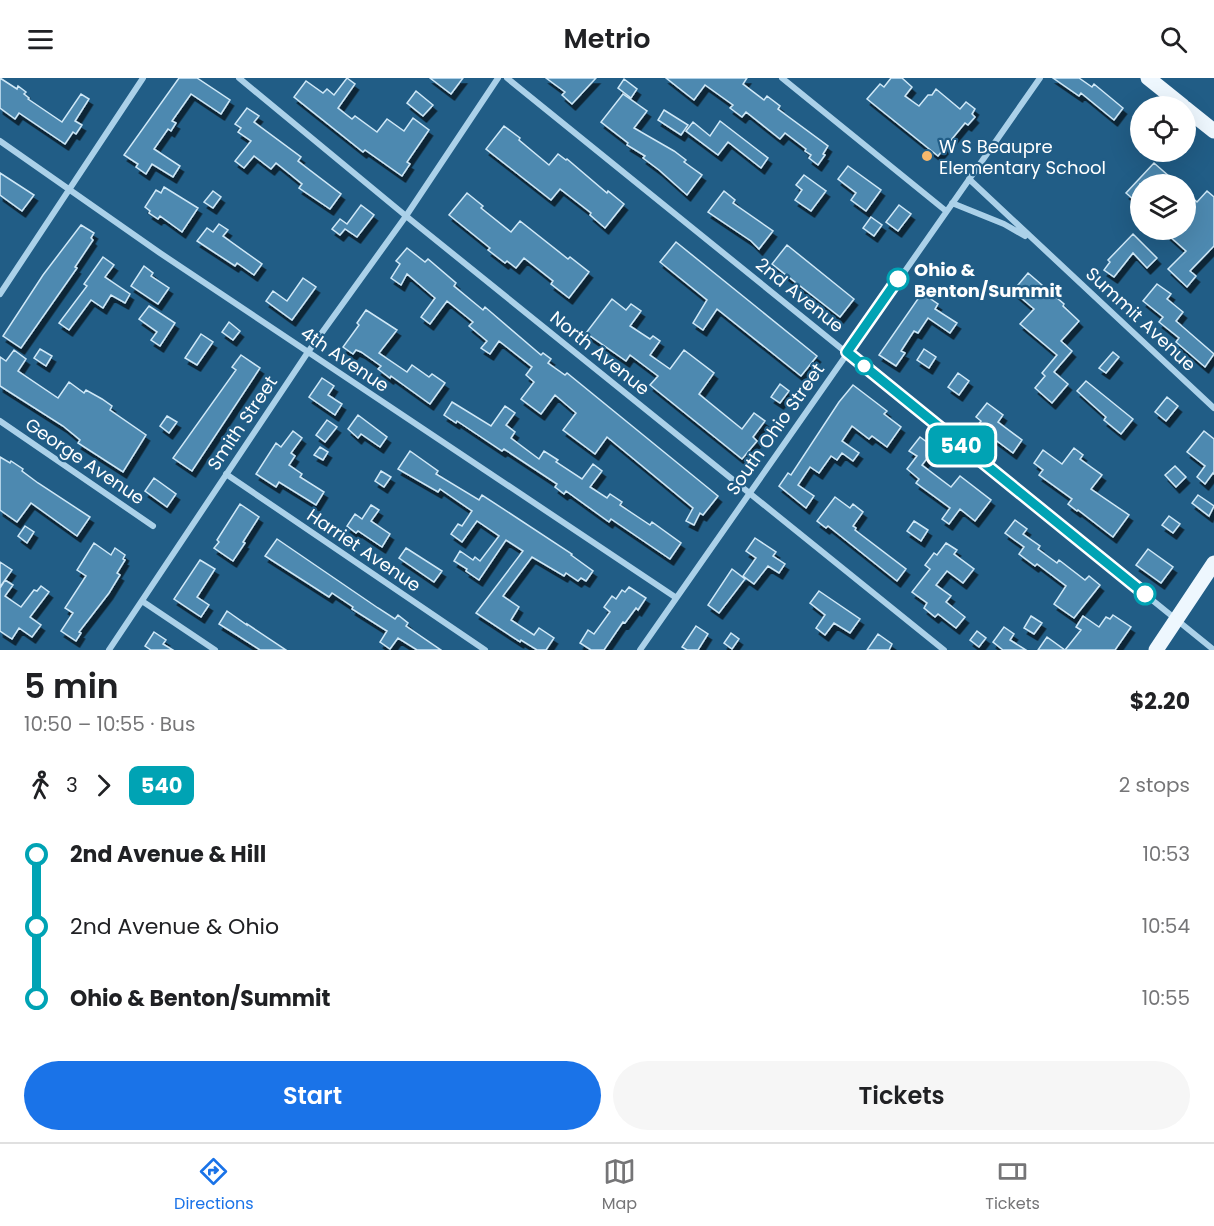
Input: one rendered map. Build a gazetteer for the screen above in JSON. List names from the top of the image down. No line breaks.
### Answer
{"streets":{"street":["2nd Avenue","Summit Avenue","North Avenue","4th Avenue","Smith Street","South Ohio Street","George Avenue","Harriet Avenue"]},"crossings":[["2nd Avenue","South Ohio Street"],["Summit Avenue","South Ohio Street"],["North Avenue","Smith Street"],["North Avenue","South Ohio Street"],["4th Avenue","Smith Street"],["4th Avenue","South Ohio Street"],["Smith Street","Harriet Avenue"]],"places":["W S Beaupre Elementary School","Ohio & Benton/Summit"],"lines":["bus line 540"],"page":{"header":"Metrio","on_map":"540","heading":["5 min","10:50 – 10:55 · Bus","$2.20"],"legs":["3","540","2 stops"],"list":[{"name":"2nd Avenue & Hill","value":"10:53"},{"name":"2nd Avenue & Ohio","value":"10:54"},{"name":"Ohio & Benton/Summit","value":"10:55"}],"buttons":["Start","Tickets"],"tabs":["Directions","Map","Tickets"]}}
